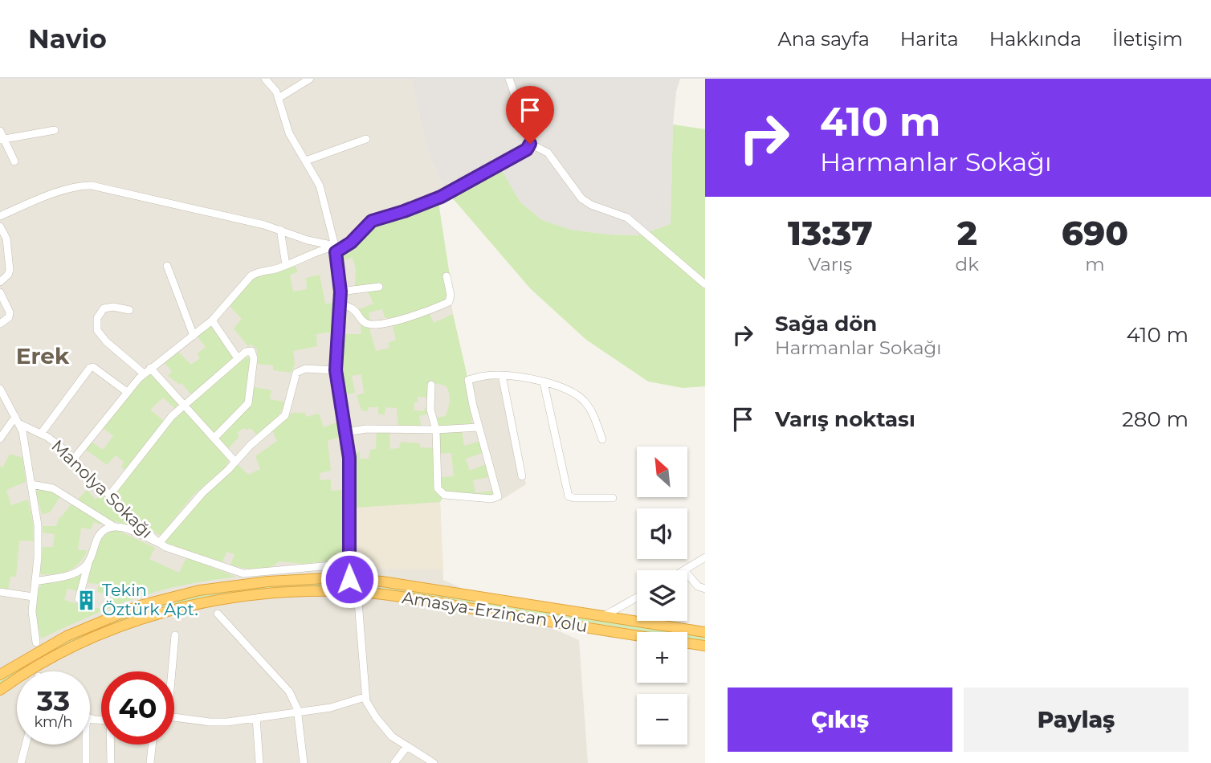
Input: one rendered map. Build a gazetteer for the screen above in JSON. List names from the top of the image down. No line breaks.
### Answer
{"streets":{"highway":["Amasya-Erzincan Yolu"],"street":["Manolya Sokağı"]},"districts":["Erek"],"places":{"building":["Tekin Öztürk Apt."]},"north":"top left","page":{"header":"Navio","nav":["Ana sayfa","Harita","Hakkında","İletişim"],"turn":["410 m","Harmanlar Sokağı"],"eta":["13:37","Varış","2","dk","690","m"],"list":[{"name":"Sağa dön","note":"Harmanlar Sokağı","value":"410 m"},{"name":"Varış noktası","value":"280 m"}],"map_buttons":["+","−"],"speed":"33 km/h","limit":"40","buttons":["Çıkış","Paylaş"]}}
